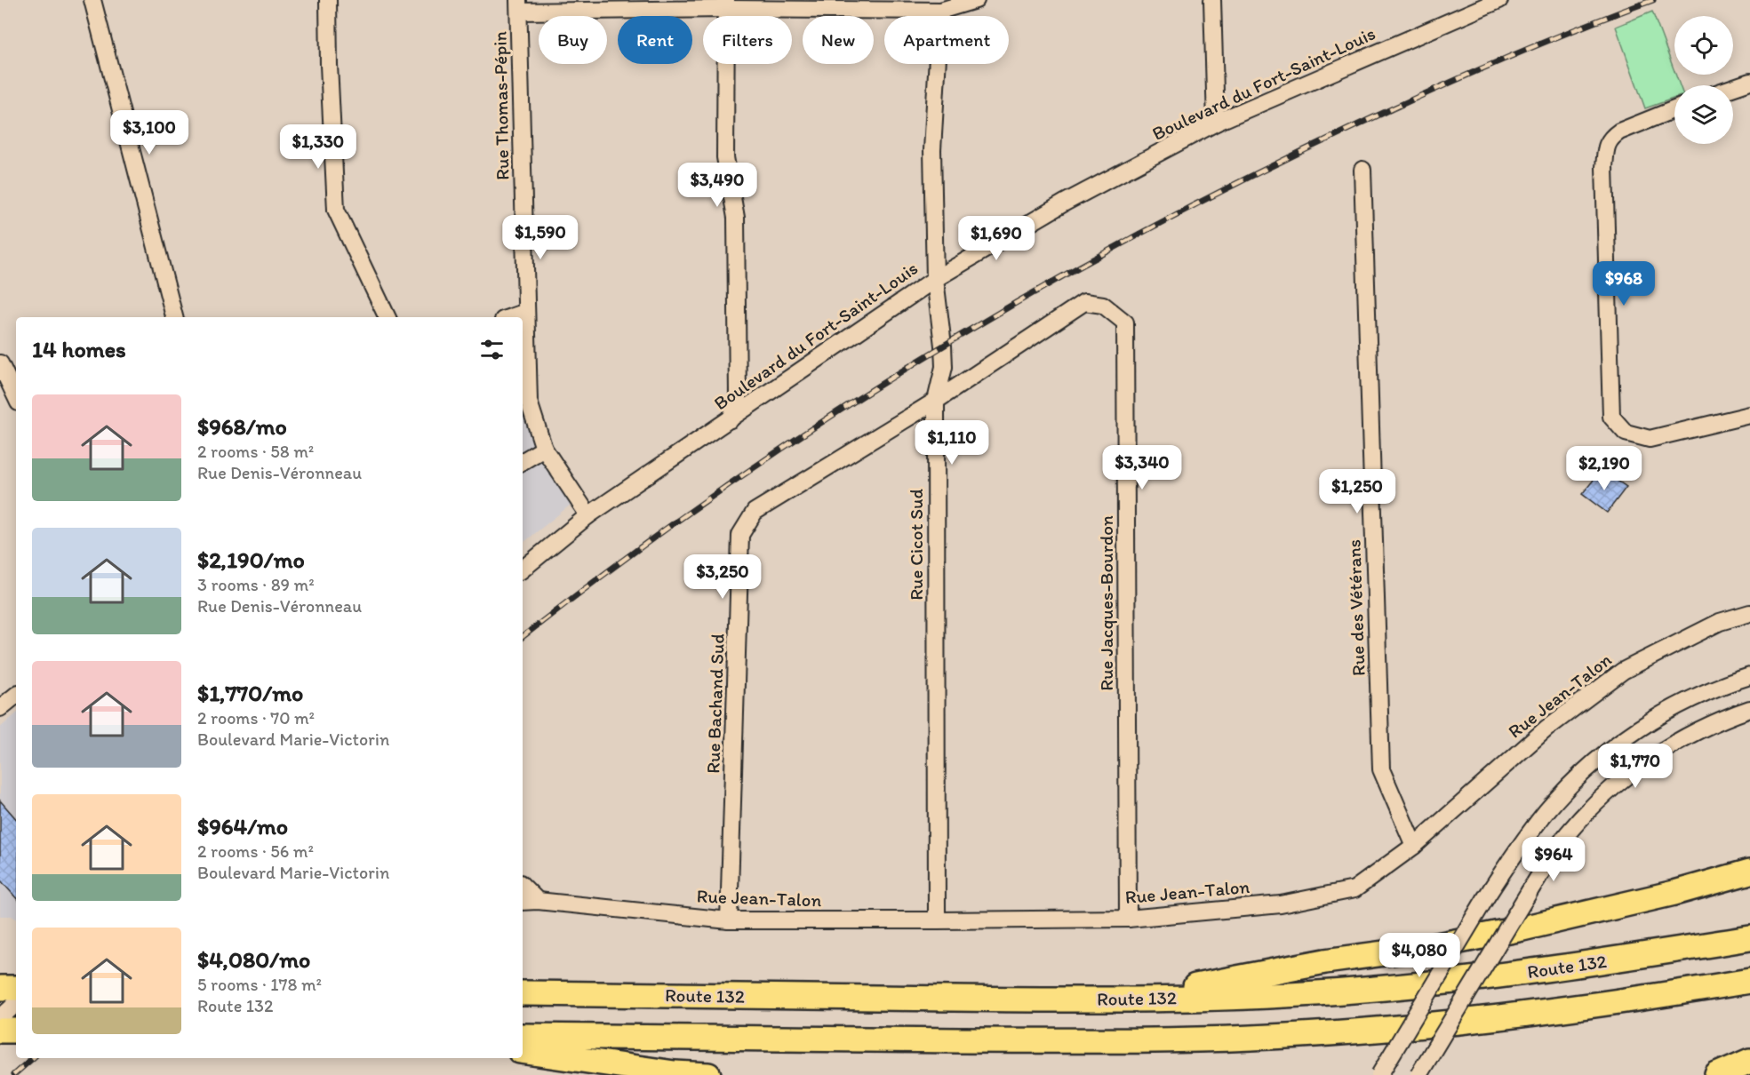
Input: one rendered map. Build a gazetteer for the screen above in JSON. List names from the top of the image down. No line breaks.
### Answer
{"streets":{"highway":["Route 132"],"street":["Boulevard du Fort-Saint-Louis","Rue Thomas-Pépin","Rue Cicot Sud","Rue Jacques-Bourdon","Rue des Vétérans","Rue Jean-Talon","Rue Bachand Sud"]},"crossings":[["Boulevard du Fort-Saint-Louis","Rue Thomas-Pépin"],["Boulevard du Fort-Saint-Louis","Rue Cicot Sud"],["Rue Cicot Sud","Rue Jacques-Bourdon"],["Rue Cicot Sud","Rue Jean-Talon"],["Rue Cicot Sud","Rue Bachand Sud"],["Rue Jacques-Bourdon","Rue Jean-Talon"],["Rue Jacques-Bourdon","Rue Bachand Sud"],["Rue des Vétérans","Rue Jean-Talon"],["Rue Jean-Talon","Rue Bachand Sud"]],"page":{"chip":["Buy","Rent","Filters","New","Apartment"],"price":["$3,100","$1,330","$3,490","$1,590","$1,690","$968","$1,110","$3,340","$2,190","$1,250","$3,250","$1,770","$964","$4,080"],"heading":"14 homes","list":[{"name":"$968/mo","note":"2 rooms · 58 m² · Rue Denis-Véronneau"},{"name":"$2,190/mo","note":"3 rooms · 89 m² · Rue Denis-Véronneau"},{"name":"$1,770/mo","note":"2 rooms · 70 m² · Boulevard Marie-Victorin"},{"name":"$964/mo","note":"2 rooms · 56 m² · Boulevard Marie-Victorin"},{"name":"$4,080/mo","note":"5 rooms · 178 m² · Route 132"}]}}
